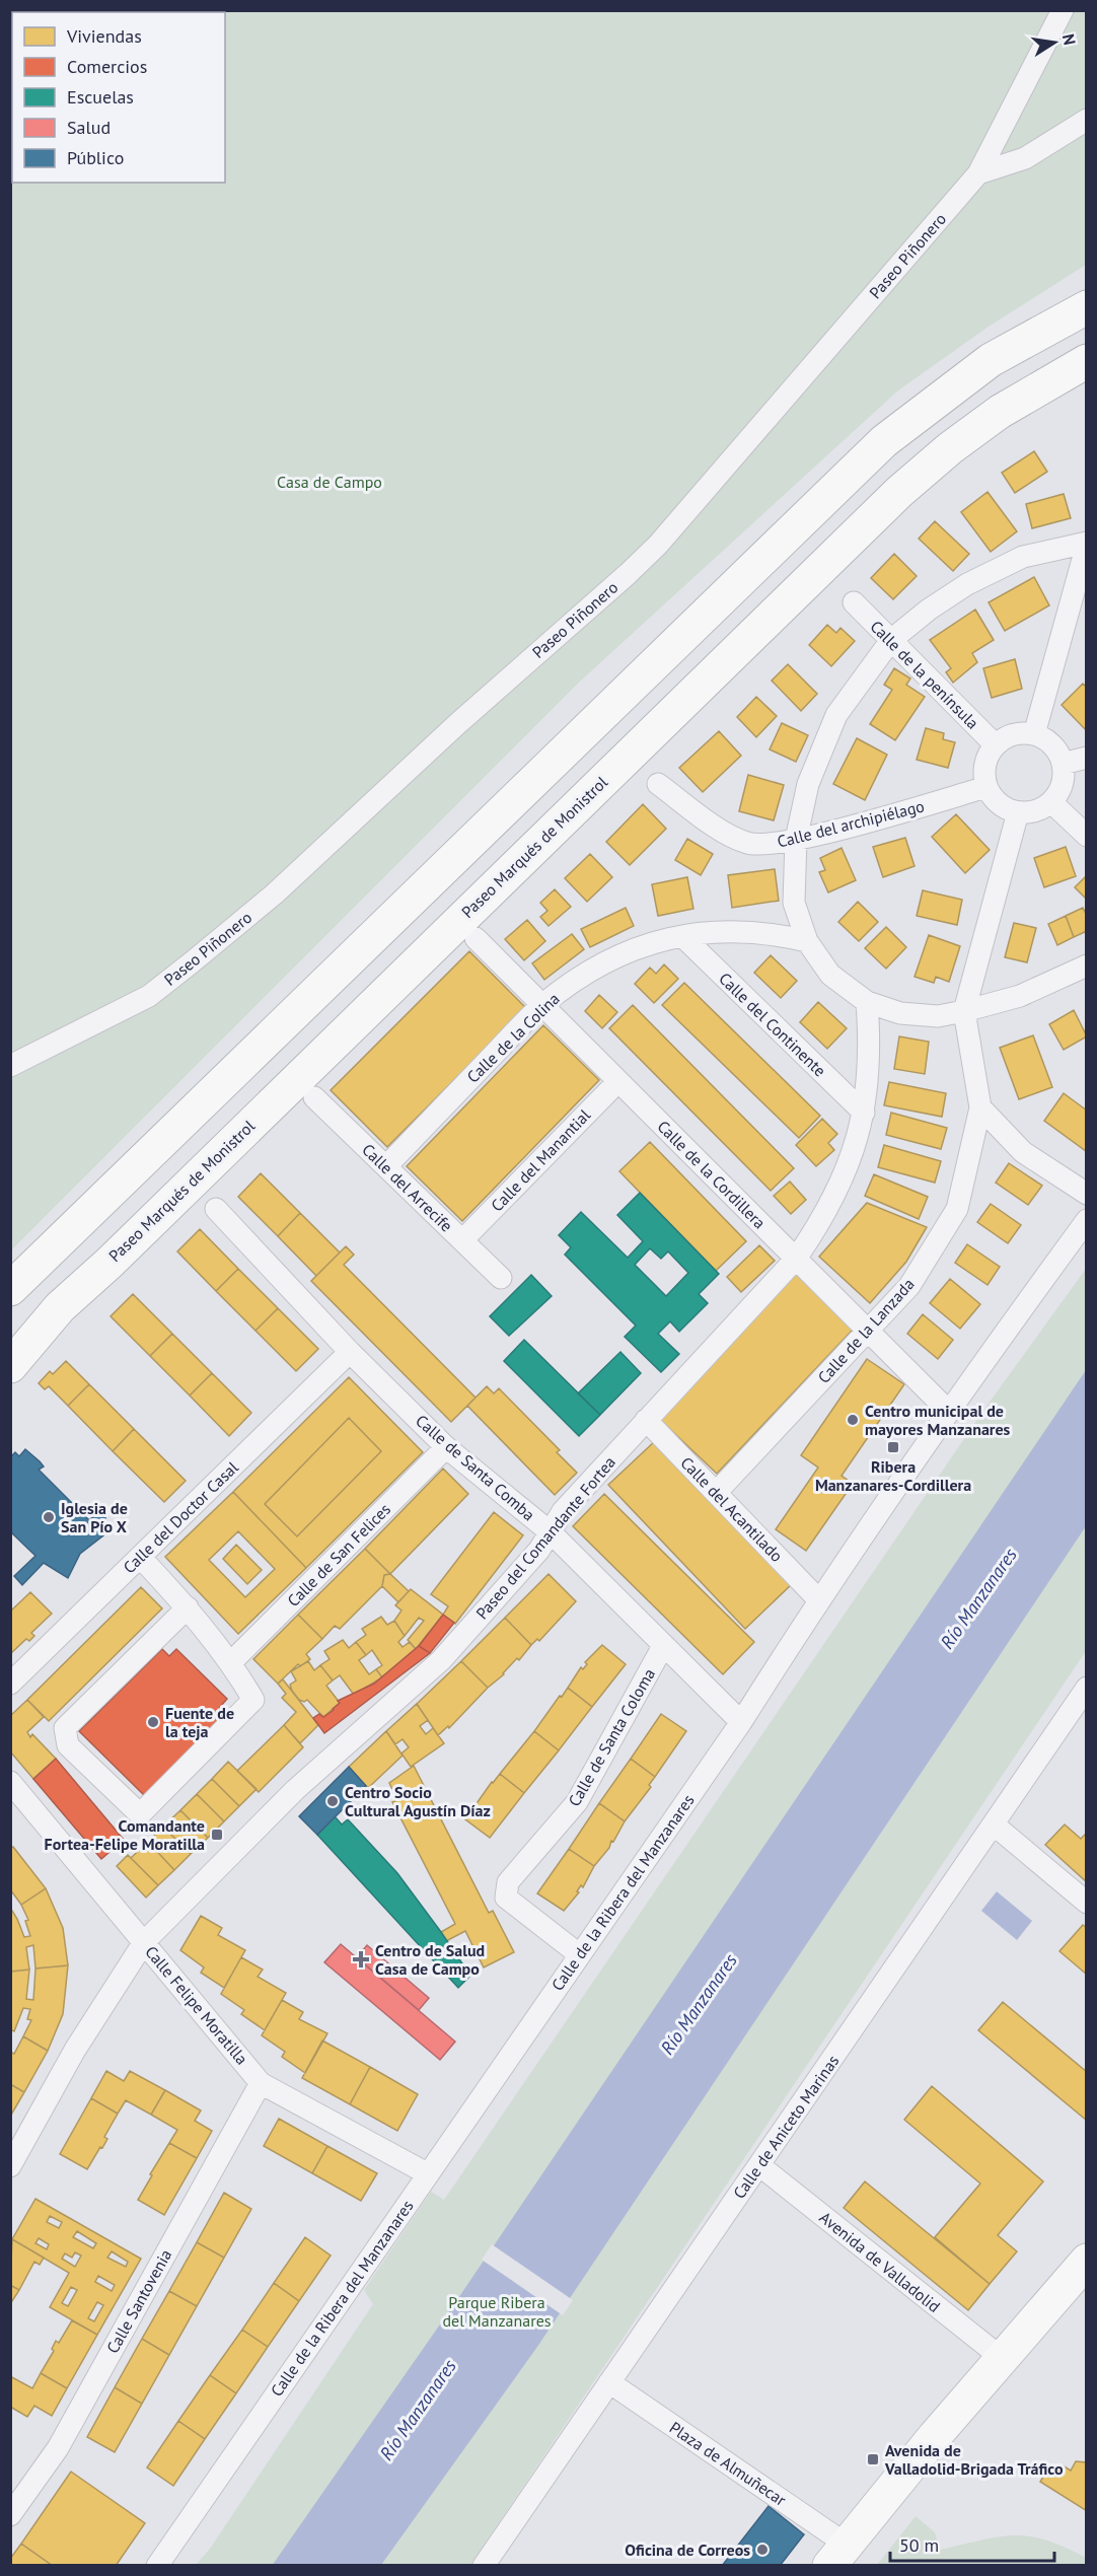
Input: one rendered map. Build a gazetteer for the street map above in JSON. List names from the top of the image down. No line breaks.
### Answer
{"streets":{"main road":["Paseo Marqués de Monistrol"],"street":["Paseo Piñonero","Calle de la península","Calle del archipiélago","Calle del Continente","Calle de la Colina","Calle del Manantial","Calle de la Cordillera","Calle del Arrecife","Calle de la Lanzada","Calle de Santa Comba","Calle del Acantilado","Calle del Doctor Casal","Paseo del Comandante Fortea","Calle de San Felices","Calle de Santa Coloma","Calle de la Ribera del Manzanares","Calle Felipe Moratilla","Calle de Aniceto Marinas","Avenida de Valladolid","Calle Santovenia","Plaza de Almuñecar"]},"crossings":[["Calle de la península","Calle del archipiélago"],["Calle de la península","Calle de la Lanzada"],["Calle del archipiélago","Calle de la Lanzada"],["Calle del Continente","Calle de la Colina"],["Calle del Continente","Paseo del Comandante Fortea"],["Calle de la Colina","Calle de la Cordillera"],["Calle de la Colina","Calle del Arrecife"],["Calle del Manantial","Calle de la Cordillera"],["Calle del Manantial","Calle del Arrecife"],["Calle de la Cordillera","Calle de la Lanzada"],["Calle de la Cordillera","Paseo del Comandante Fortea"],["Calle de la Cordillera","Calle de la Ribera del Manzanares"],["Calle de la Lanzada","Calle del Acantilado"],["Calle de Santa Comba","Calle del Doctor Casal"],["Calle de Santa Comba","Paseo del Comandante Fortea"],["Calle de Santa Comba","Calle de San Felices"],["Calle de Santa Comba","Calle de Santa Coloma"],["Calle de Santa Comba","Calle de la Ribera del Manzanares"],["Calle del Acantilado","Paseo del Comandante Fortea"],["Calle del Acantilado","Calle de la Ribera del Manzanares"],["Paseo del Comandante Fortea","Calle Felipe Moratilla"],["Calle de Santa Coloma","Calle de la Ribera del Manzanares"],["Calle de la Ribera del Manzanares","Calle Felipe Moratilla"],["Calle Felipe Moratilla","Calle Santovenia"],["Calle de Aniceto Marinas","Avenida de Valladolid"],["Calle de Aniceto Marinas","Plaza de Almuñecar"]],"water":["Río Manzanares"],"parks":["Casa de Campo","Parque Ribera del Manzanares"],"places":{"other":["Centro municipal de mayores Manzanares","Iglesia de San Pío X","Fuente de la teja","Centro Socio Cultural Agustín Díaz","Oficina de Correos"],"transit":["Ribera Manzanares-Cordillera","Comandante Fortea-Felipe Moratilla","Avenida de Valladolid-Brigada Tráfico"],"health":["Centro de Salud Casa de Campo"]},"legend":["Viviendas","Comercios","Escuelas","Salud","Público"],"scale_bar":"50 m","north":"right"}
